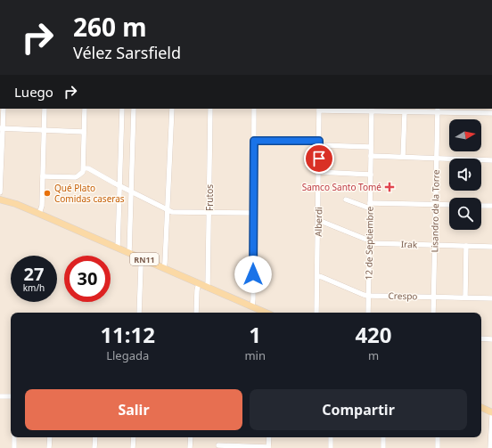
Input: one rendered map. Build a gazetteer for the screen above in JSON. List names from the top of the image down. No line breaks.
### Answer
{"streets":{"main road":["RN11"],"street":["Frutos","Lisandro de la Torre","Alberdi","12 de Septiembre","Irak","Crespo"]},"crossings":[["Frutos","RN11"],["Lisandro de la Torre","Irak"],["Lisandro de la Torre","Crespo"],["Alberdi","Irak"],["Alberdi","Crespo"],["12 de Septiembre","Irak"],["12 de Septiembre","Crespo"]],"places":{"health":["Samco Santo Tomé"],"other":["Qué Plato Comidas caseras"]},"north":"right","page":{"turn":["260 m","Vélez Sarsfield"],"then":"Luego","speed":"27 km/h","limit":"30","eta":["11:12","Llegada","1","min","420","m"],"buttons":["Salir","Compartir"]}}
